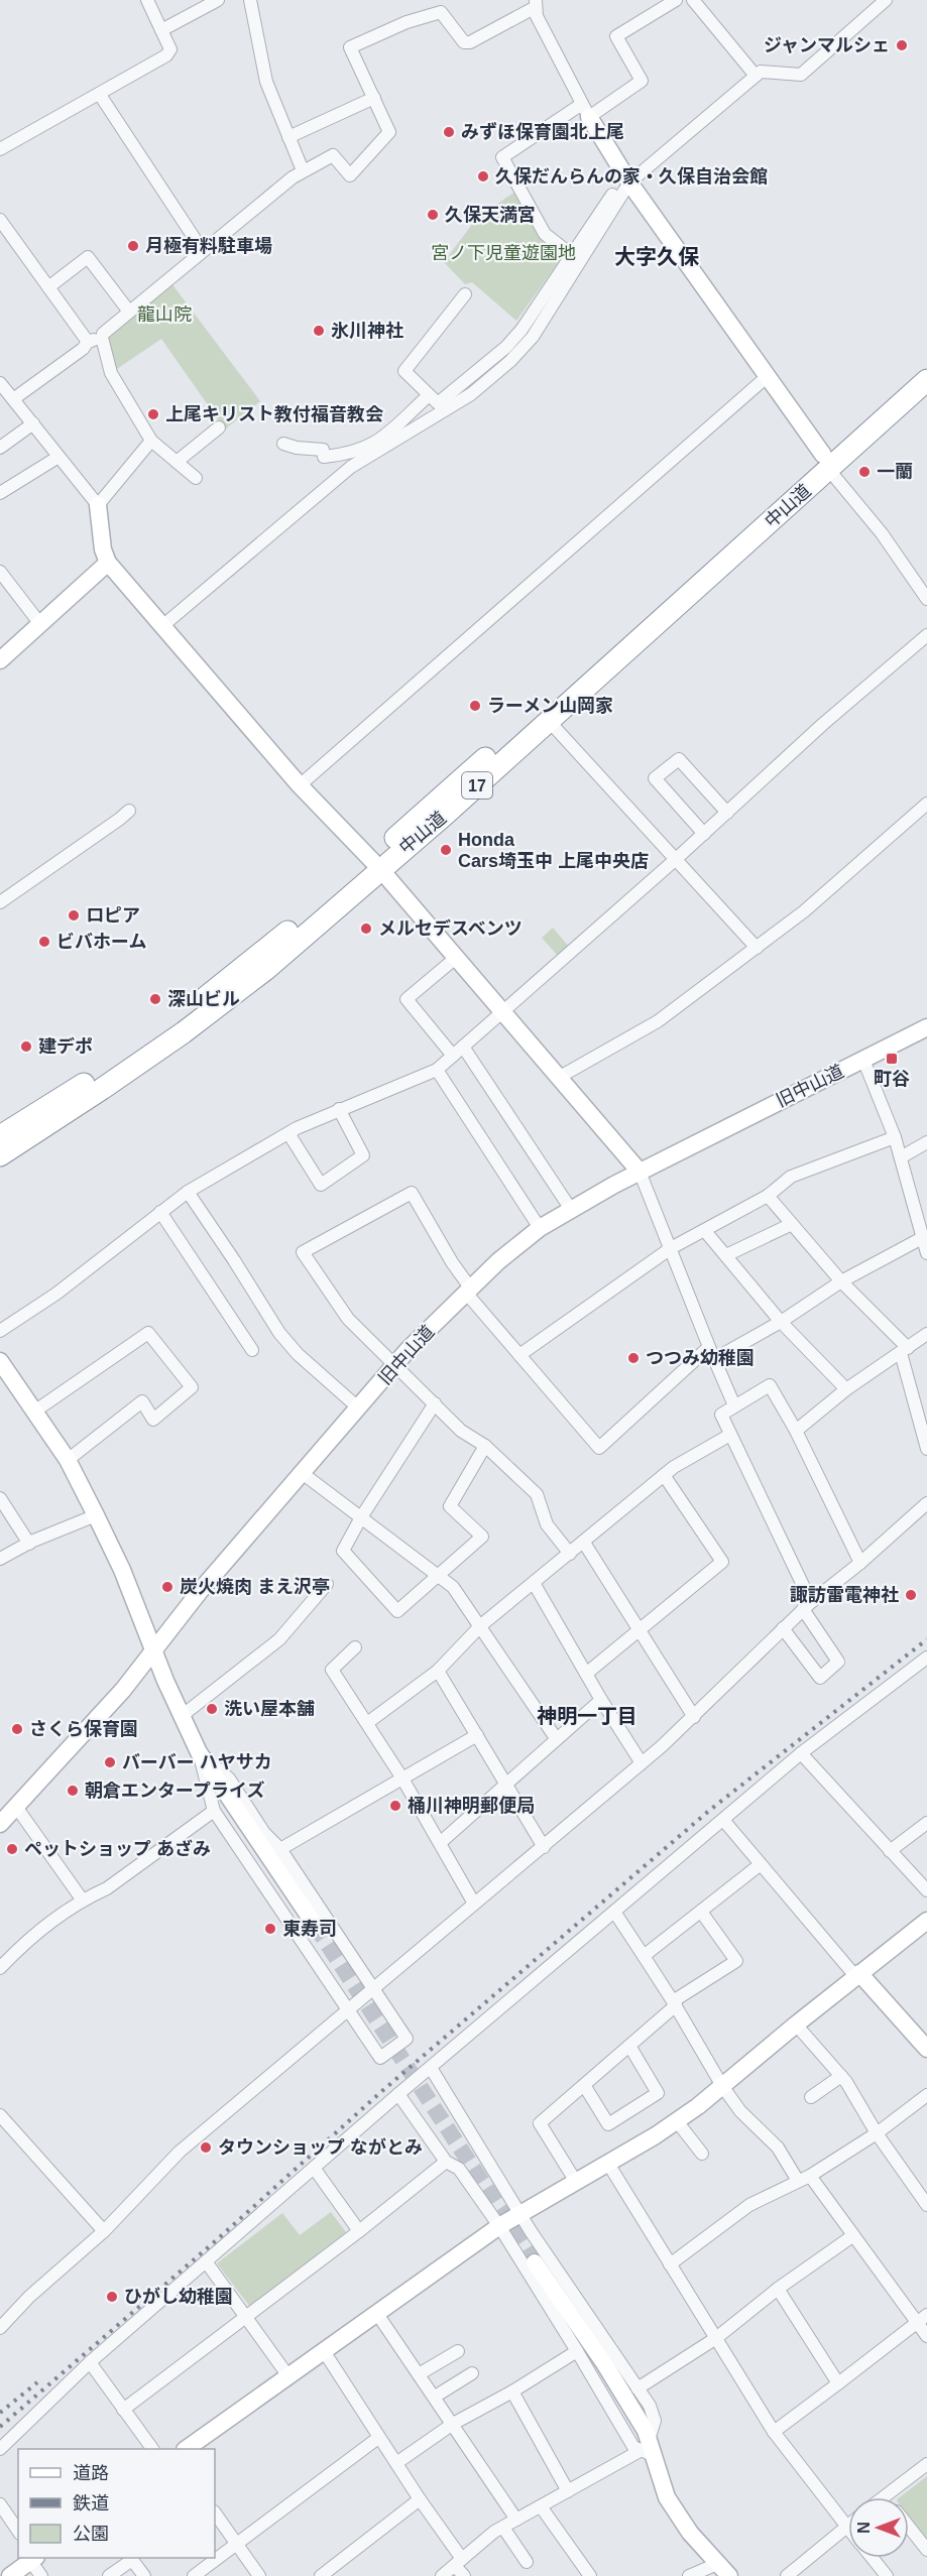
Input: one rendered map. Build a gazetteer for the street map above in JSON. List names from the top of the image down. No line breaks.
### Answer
{"streets":{"highway":["中山道","17"],"street":["旧中山道"]},"districts":["大字久保","神明一丁目"],"parks":["宮ノ下児童遊園地","龍山院"],"places":{"other":["ジャンマルシェ","みずほ保育園北上尾","久保だんらんの家・久保自治会館","久保天満宮","月極有料駐車場","氷川神社","上尾キリスト教付福音教会","一蘭","ラーメン山岡家","Honda Cars埼玉中 上尾中央店","ロピア","メルセデスベンツ","ビバホーム","深山ビル","建デポ","つつみ幼稚園","炭火焼肉 まえ沢亭","諏訪雷電神社","洗い屋本舗","さくら保育園","バーバー ハヤサカ","朝倉エンタープライズ","桶川神明郵便局","ペットショップ あざみ","東寿司","タウンショップ ながとみ","ひがし幼稚園"],"transit":["町谷"]},"legend":["道路","鉄道","公園"],"north":"left"}
